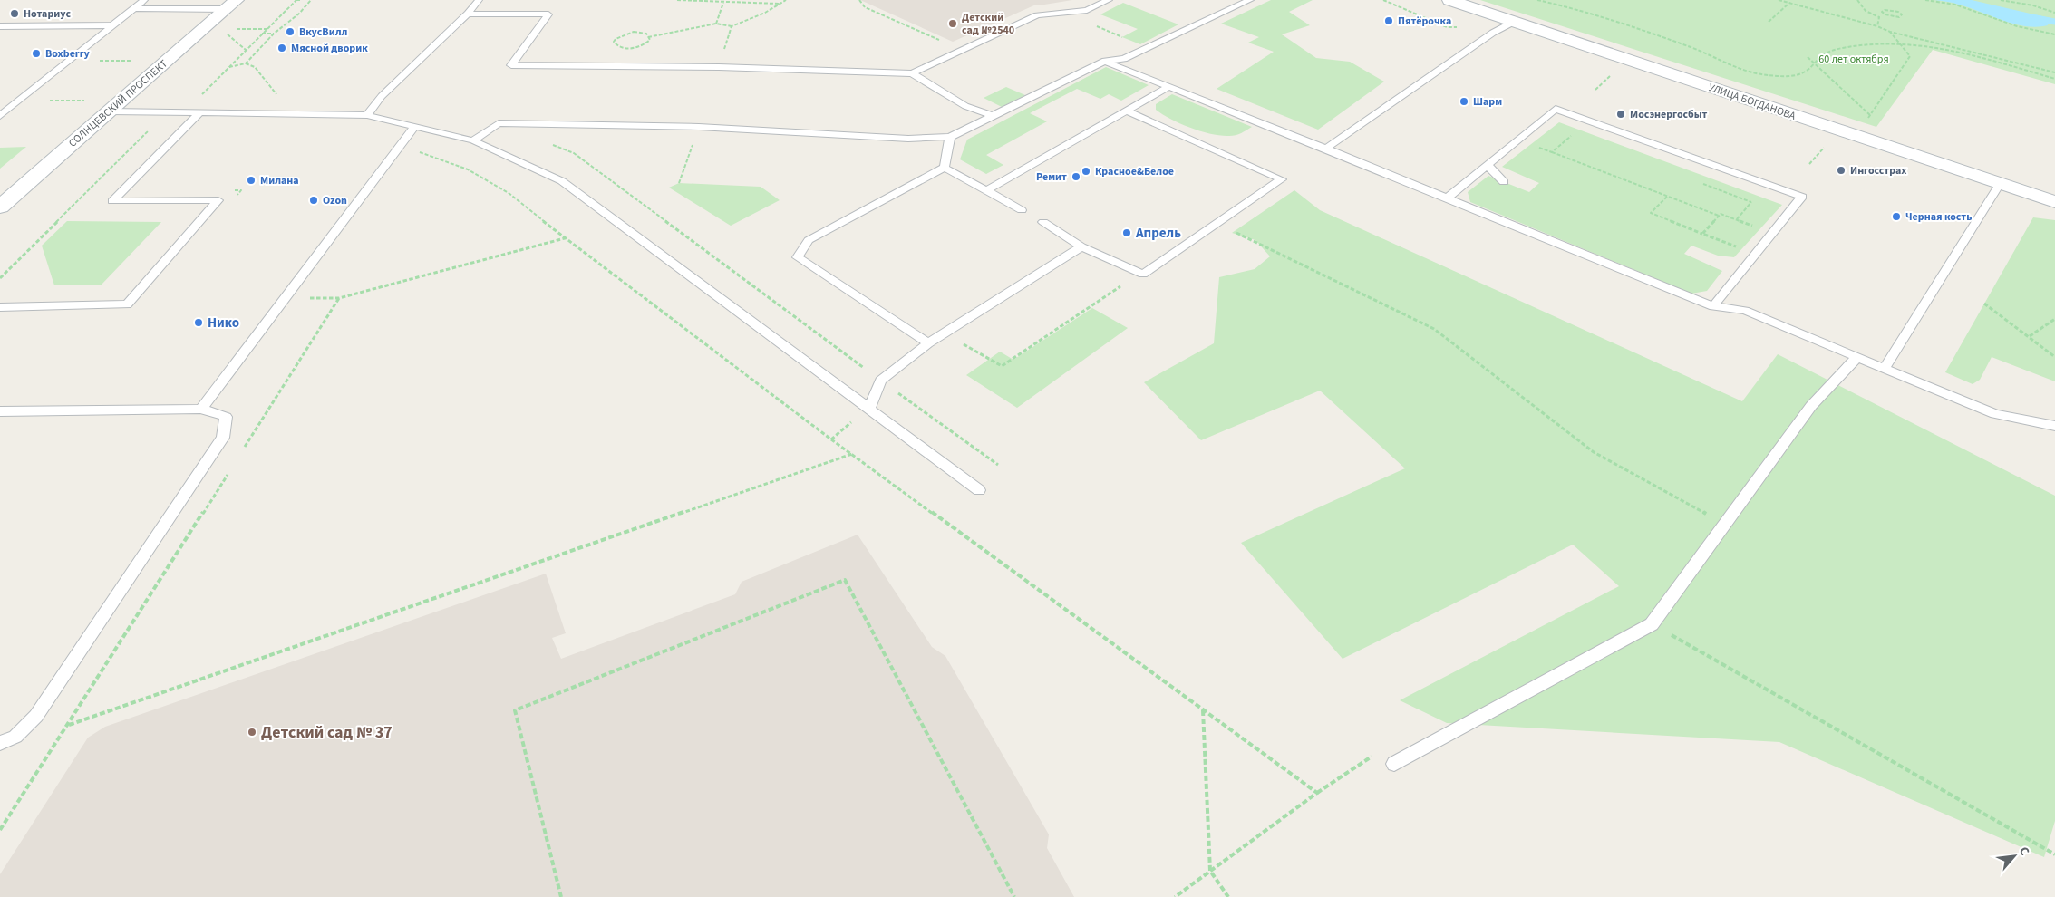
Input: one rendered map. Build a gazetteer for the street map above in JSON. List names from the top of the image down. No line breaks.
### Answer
{"streets":{"street":["УЛИЦА БОГДАНОВА","СОЛНЦЕВСКИЙ ПРОСПЕКТ"]},"parks":["60 лет октября"],"places":["Нотариус","Пятёрочка","Детский сад №2540","ВкусВилл","Мясной дворик","Boxberry","Шарм","Мосэнергосбыт","Ингосстрах","Красное&Белое","Ремит","Милана","Ozon","Черная кость","Апрель","Нико","Детский сад № 37"],"north":"top right"}
